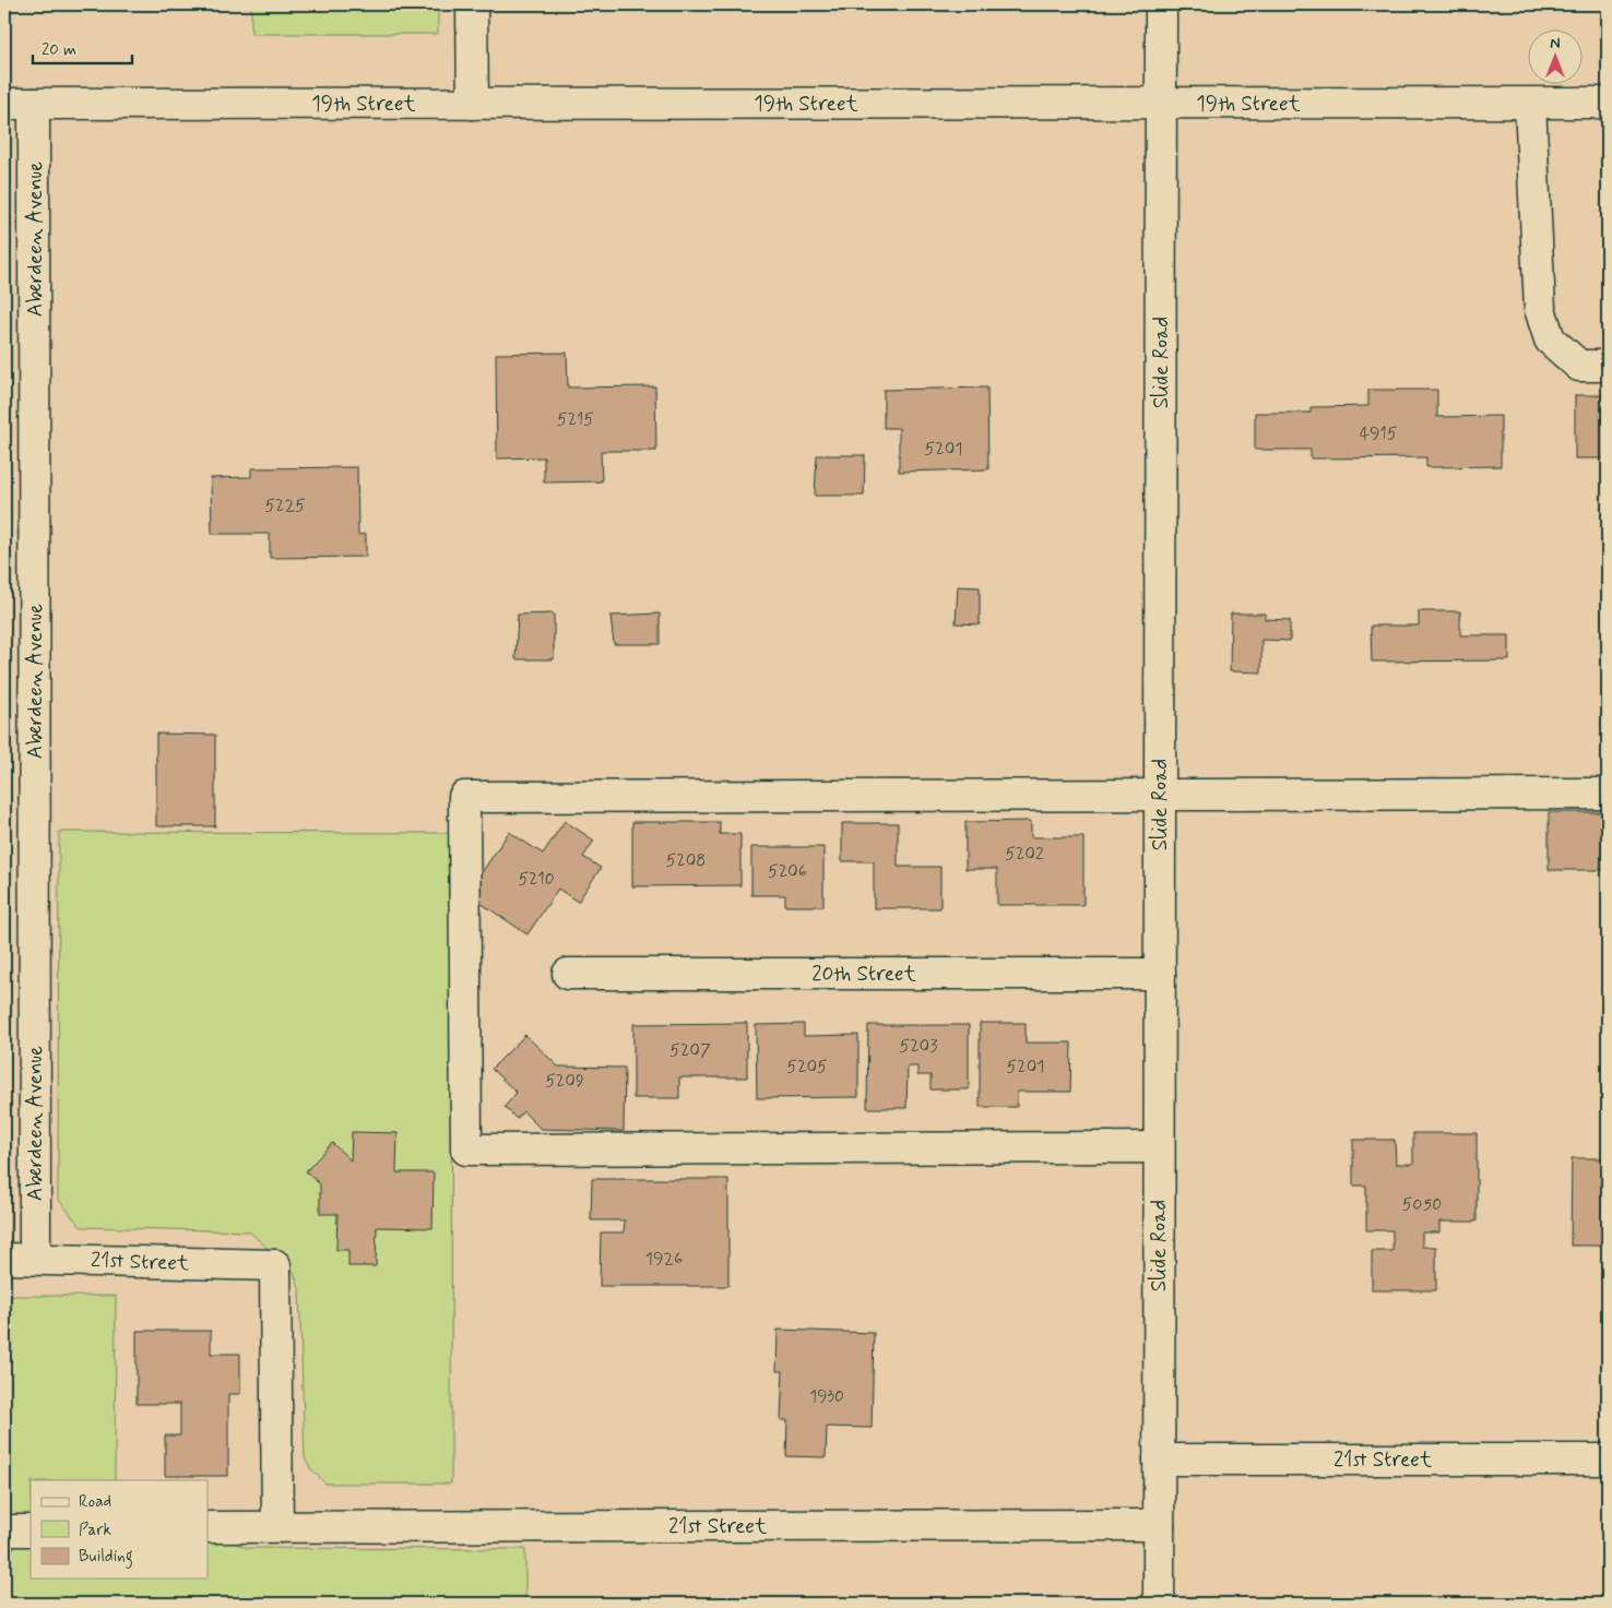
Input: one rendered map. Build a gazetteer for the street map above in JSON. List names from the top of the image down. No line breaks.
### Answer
{"streets":{"street":["19th Street","Aberdeen Avenue","Slide Road","20th Street","21st Street"]},"crossings":[["19th Street","Aberdeen Avenue"],["19th Street","Slide Road"],["Aberdeen Avenue","21st Street"],["Slide Road","20th Street"],["Slide Road","21st Street"]],"house_numbers":["5215","4915","5201","5225","5202","5208","5206","5210","5203","5207","5205","5201","5209","5050","1926","1930"],"legend":["Road","Park","Building"],"scale_bar":"20 m","north":"top"}
